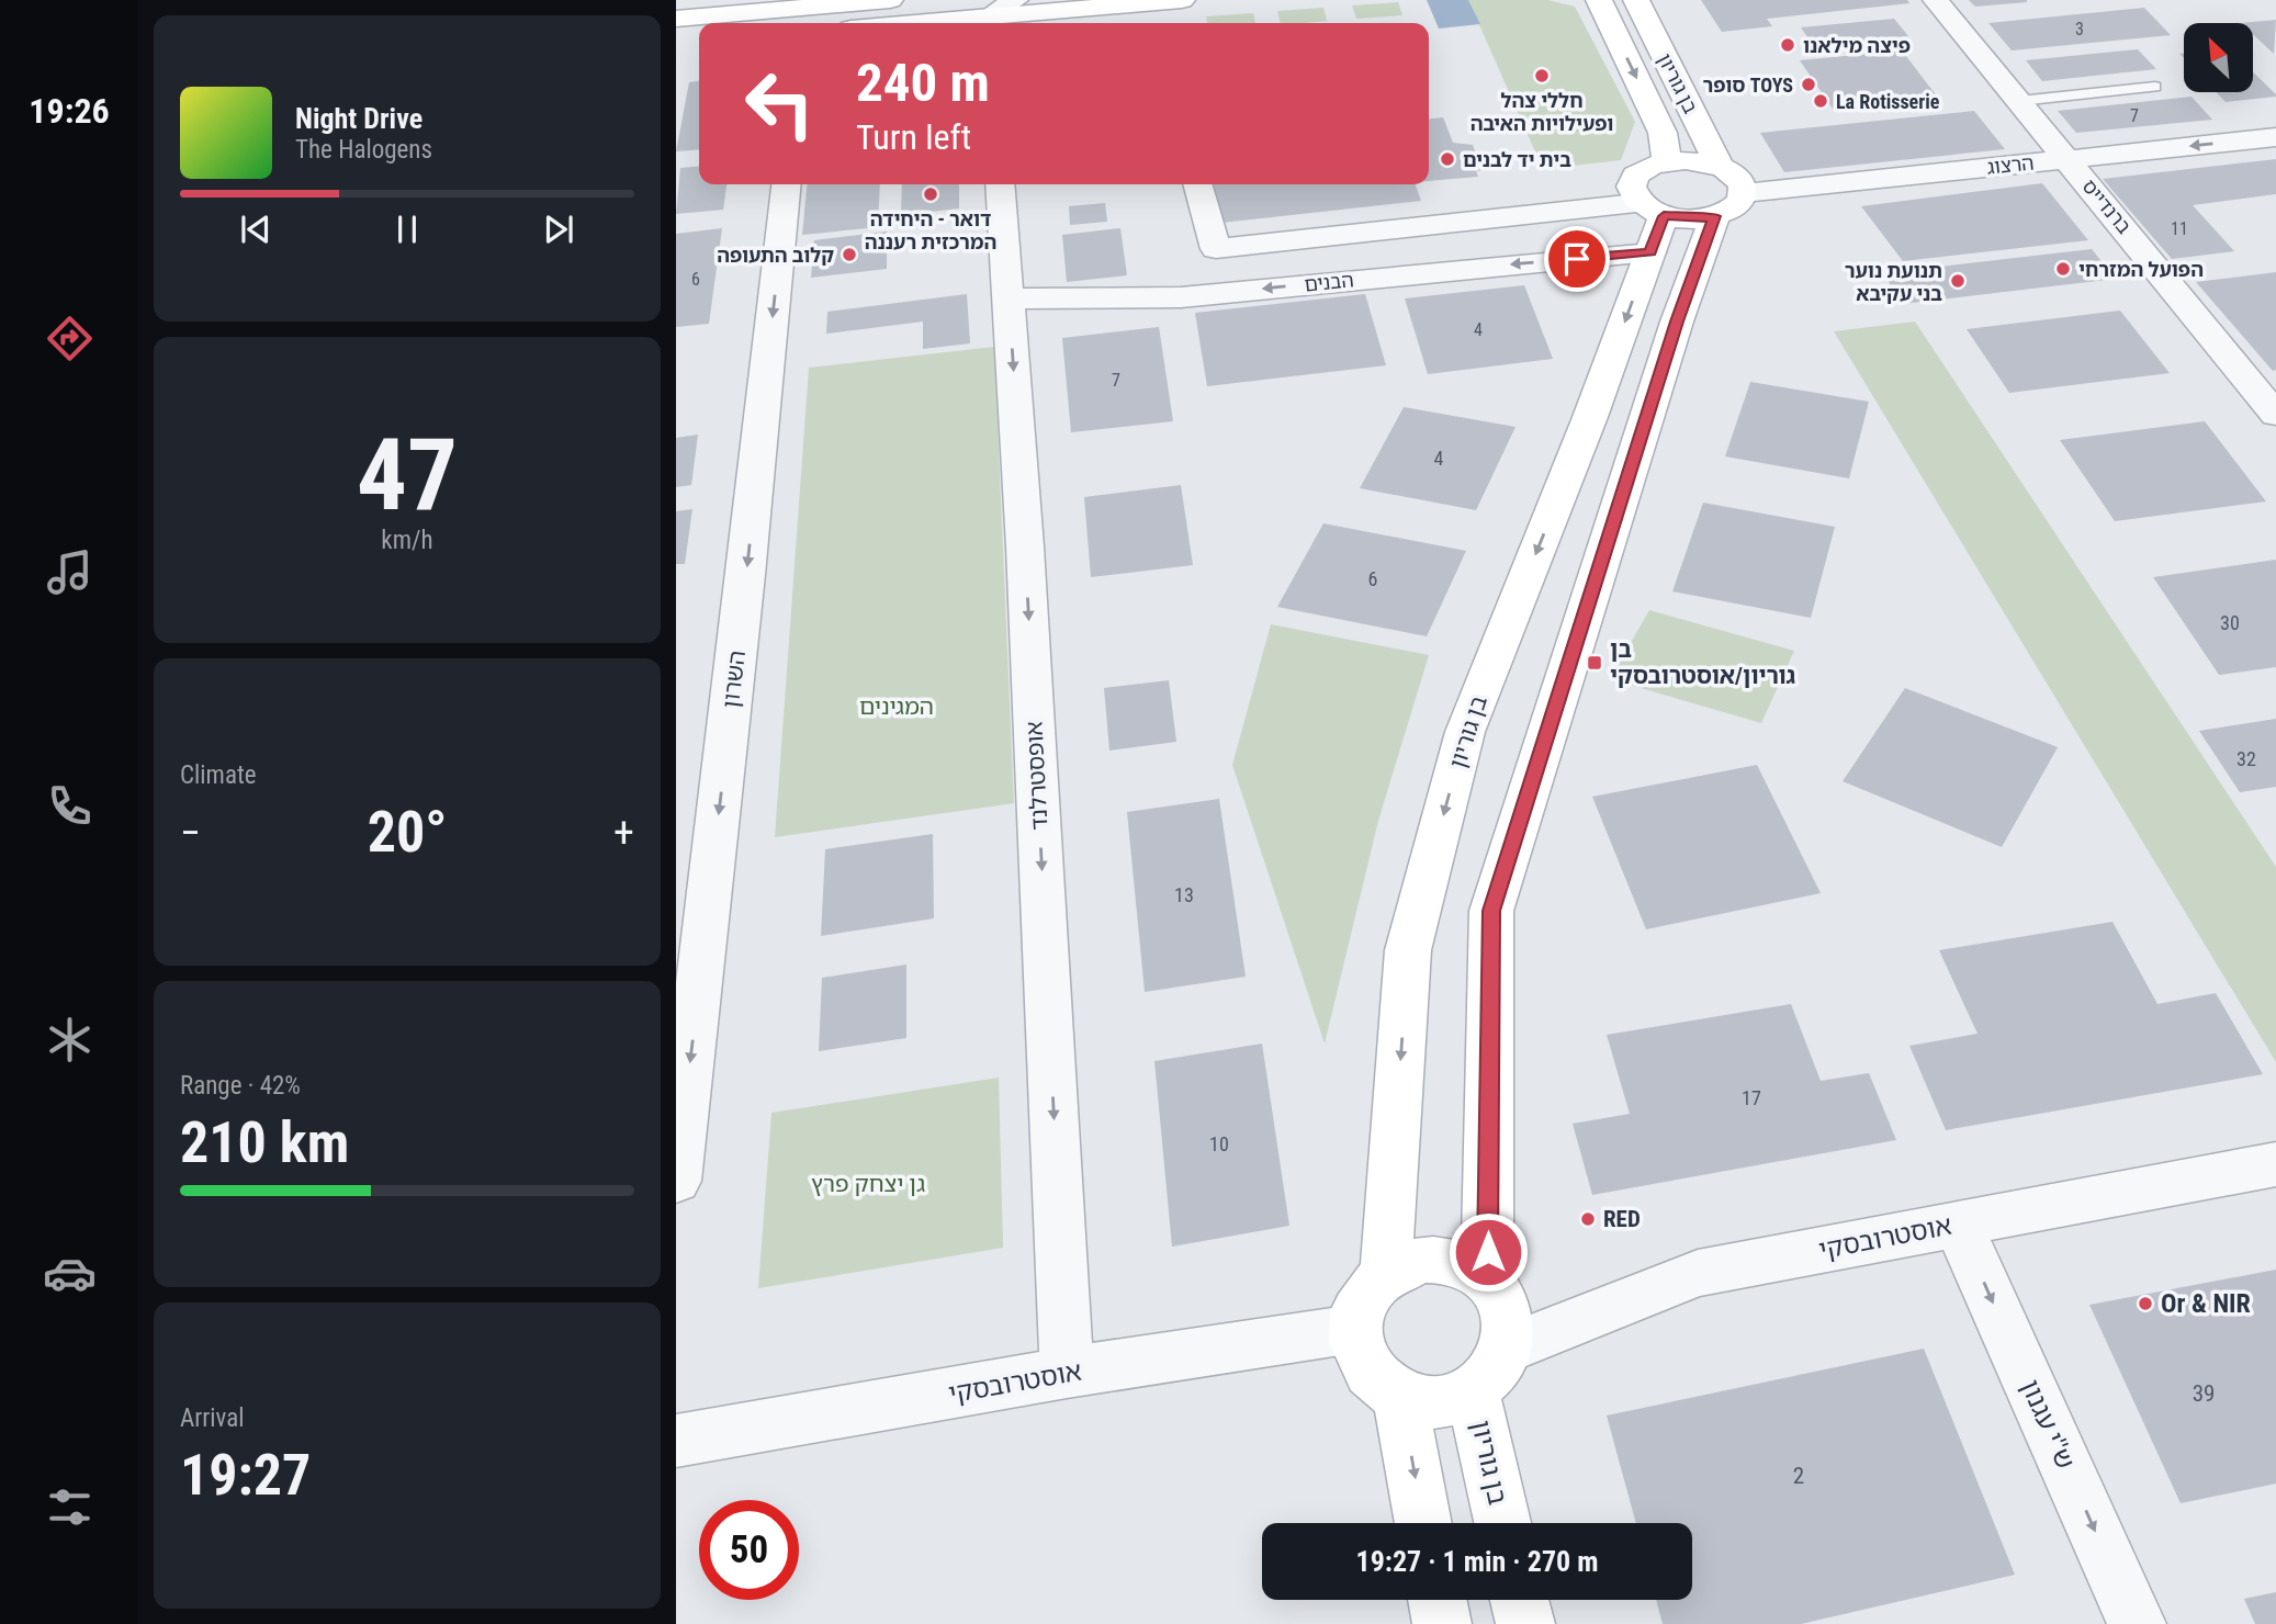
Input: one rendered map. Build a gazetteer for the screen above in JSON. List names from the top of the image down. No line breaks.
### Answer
{"streets":{"main road":["בן גוריון"],"street":["הרצוג","ברנדייס","הבנים","השרון","אופסטרלנד","אוסטרובסקי","ש''י עגנון"]},"crossings":[["בן גוריון","הרצוג"],["בן גוריון","הבנים"],["בן גוריון","אוסטרובסקי"],["הרצוג","ברנדייס"],["הבנים","אופסטרלנד"],["אופסטרלנד","אוסטרובסקי"],["אוסטרובסקי","ש''י עגנון"]],"one_way":["הרצוג","הבנים","השרון","אופסטרלנד","ש''י עגנון"],"parks":["המגינים","גן יצחק פרץ"],"places":{"other":["פיצה מילאנו","חללי צהל ופעילויות האיבה","סופר TOYS","La Rotisserie","בית יד לבנים","דואר - היחידה המרכזית רעננה","קלוב התעופה","הפועל המזרחי","תנועת נוער בני עקיבא","RED","Or & NIR"],"transit":["בן גוריון/אוסטרובסקי"]},"house_numbers":["3","7","11","6","4","7","4","6","30","32","13","17","10","39","2"],"north":"top left","page":{"tabs":"19:26","turn":["240 m","Turn left"],"song":["Night Drive","The Halogens"],"tile":[["47","km/h"],"Climate",["Range · 42%","210 km"],["Arrival","19:27"]],"heat":["−","20°","+"],"limit":"50","trip":"19:27 · 1 min · 270 m"}}
